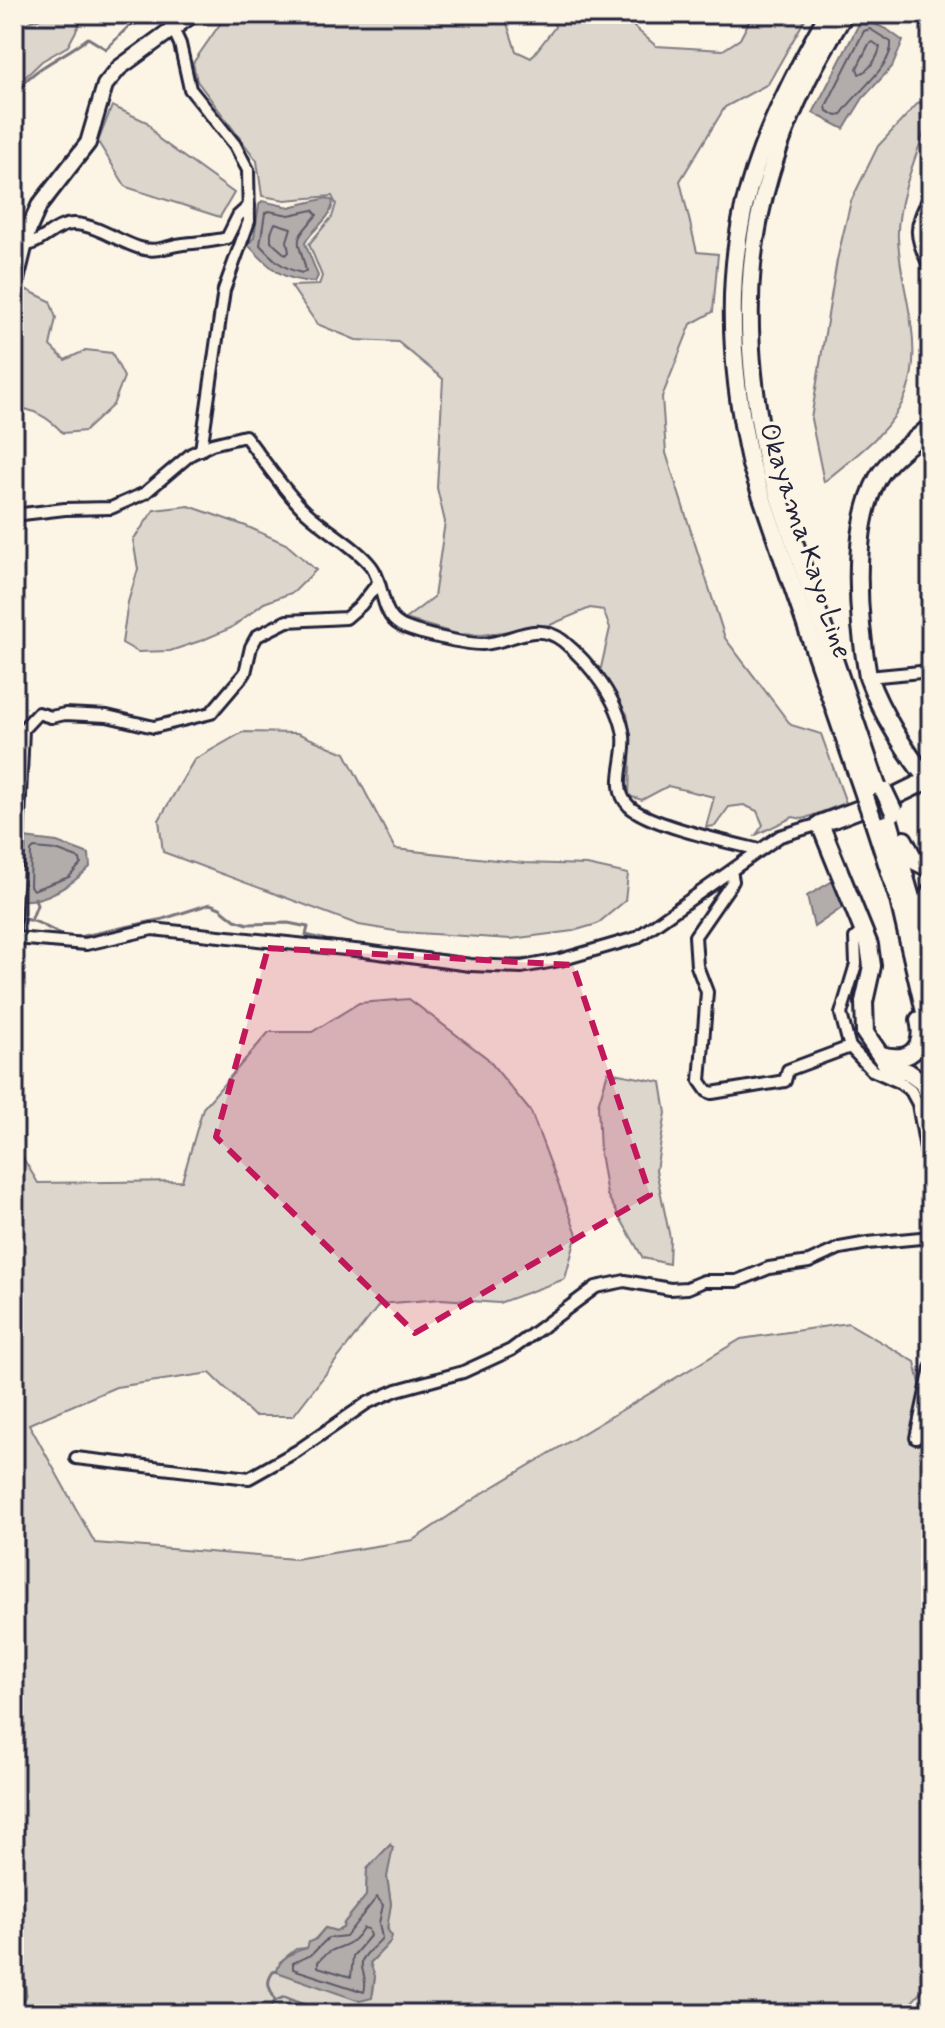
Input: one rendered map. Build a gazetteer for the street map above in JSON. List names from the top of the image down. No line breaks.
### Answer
{"streets":{"main road":["Okayama Kayo Line"]}}
